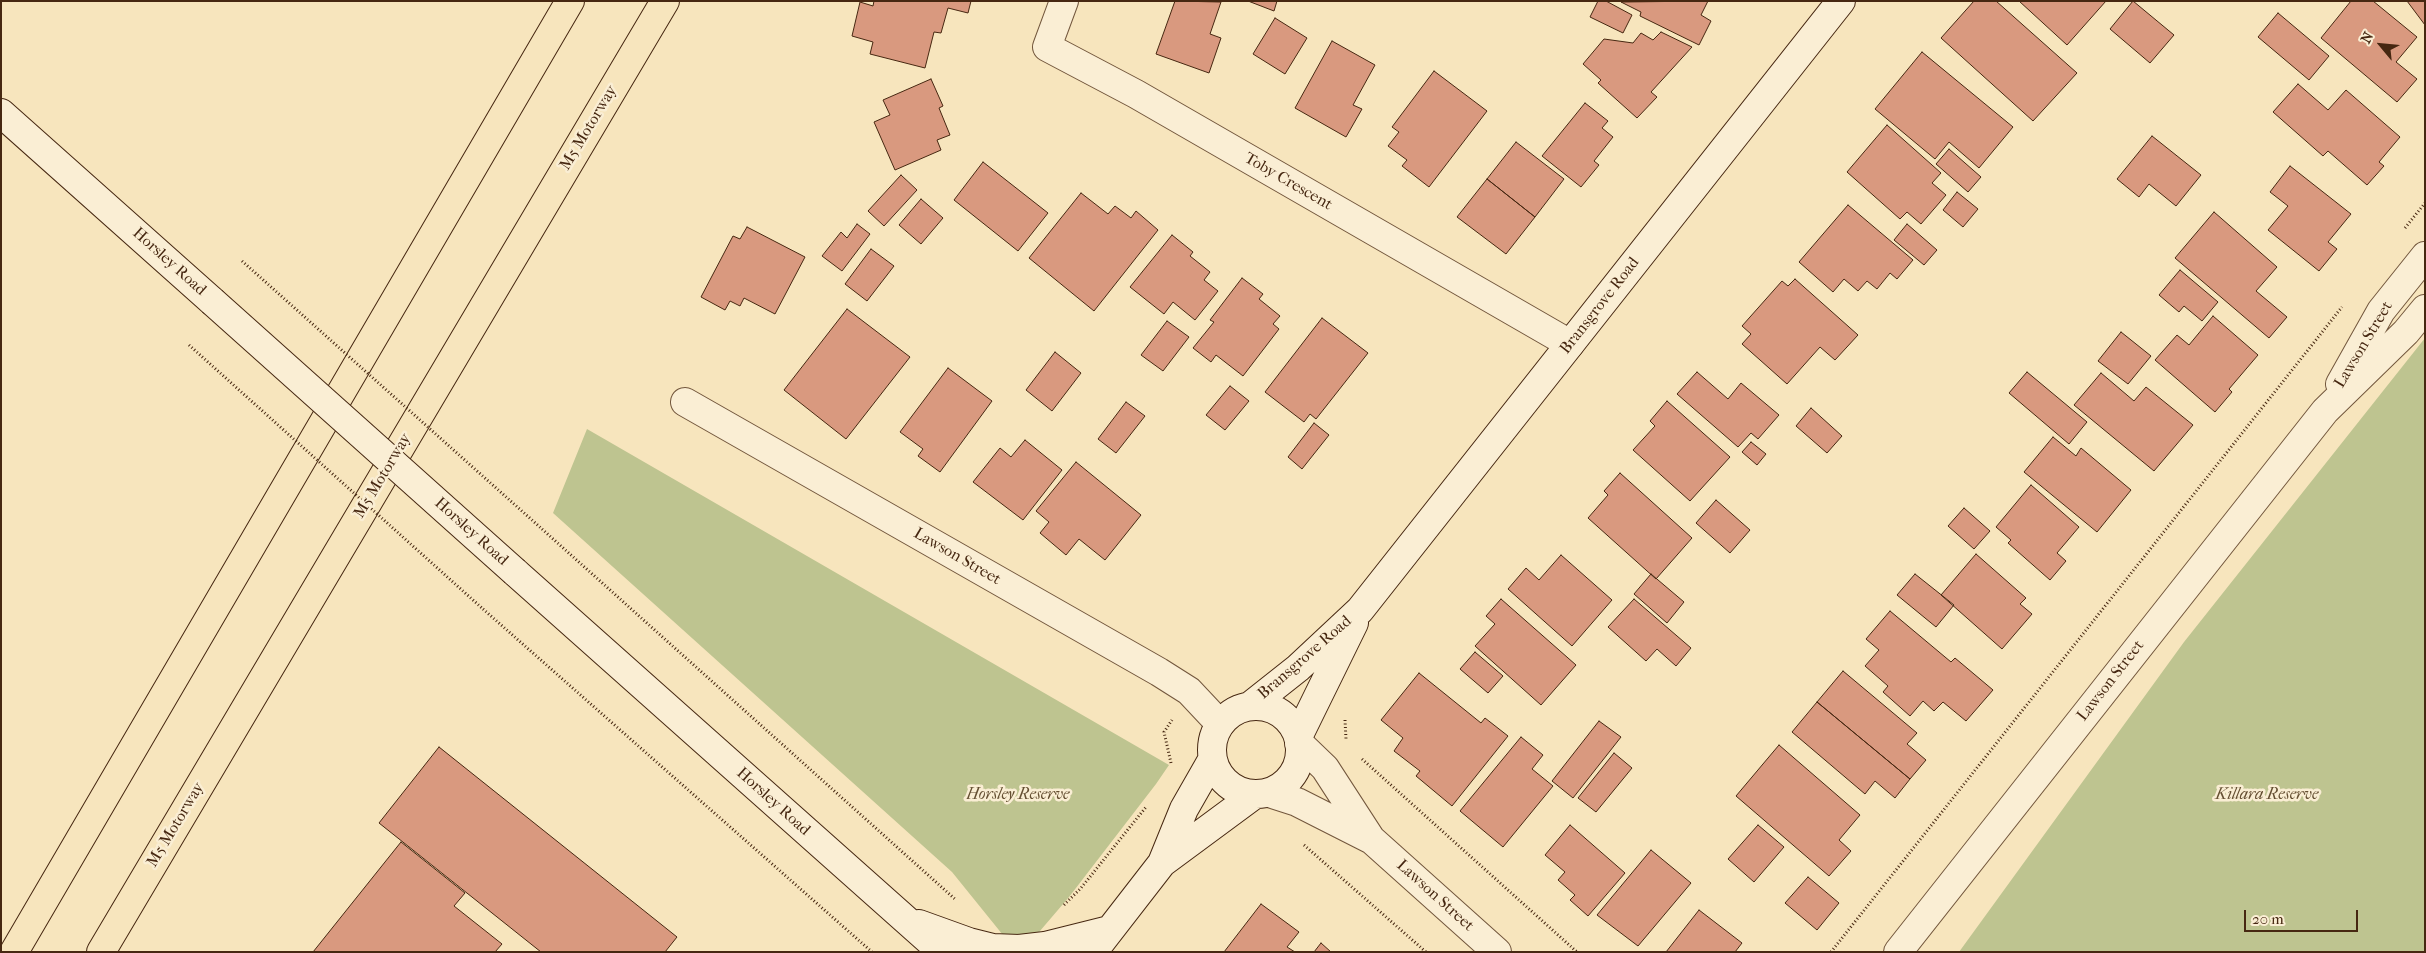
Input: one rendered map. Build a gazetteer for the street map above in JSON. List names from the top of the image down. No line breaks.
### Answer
{"streets":{"highway":["M5 Motorway"],"main road":["Toby Crescent","Horsley Road","Bransgrove Road","Lawson Street"]},"crossings":[["Toby Crescent","Bransgrove Road"],["Bransgrove Road","Lawson Street"]],"parks":["Horsley Reserve","Killara Reserve"],"scale_bar":"20 m","north":"top left"}
